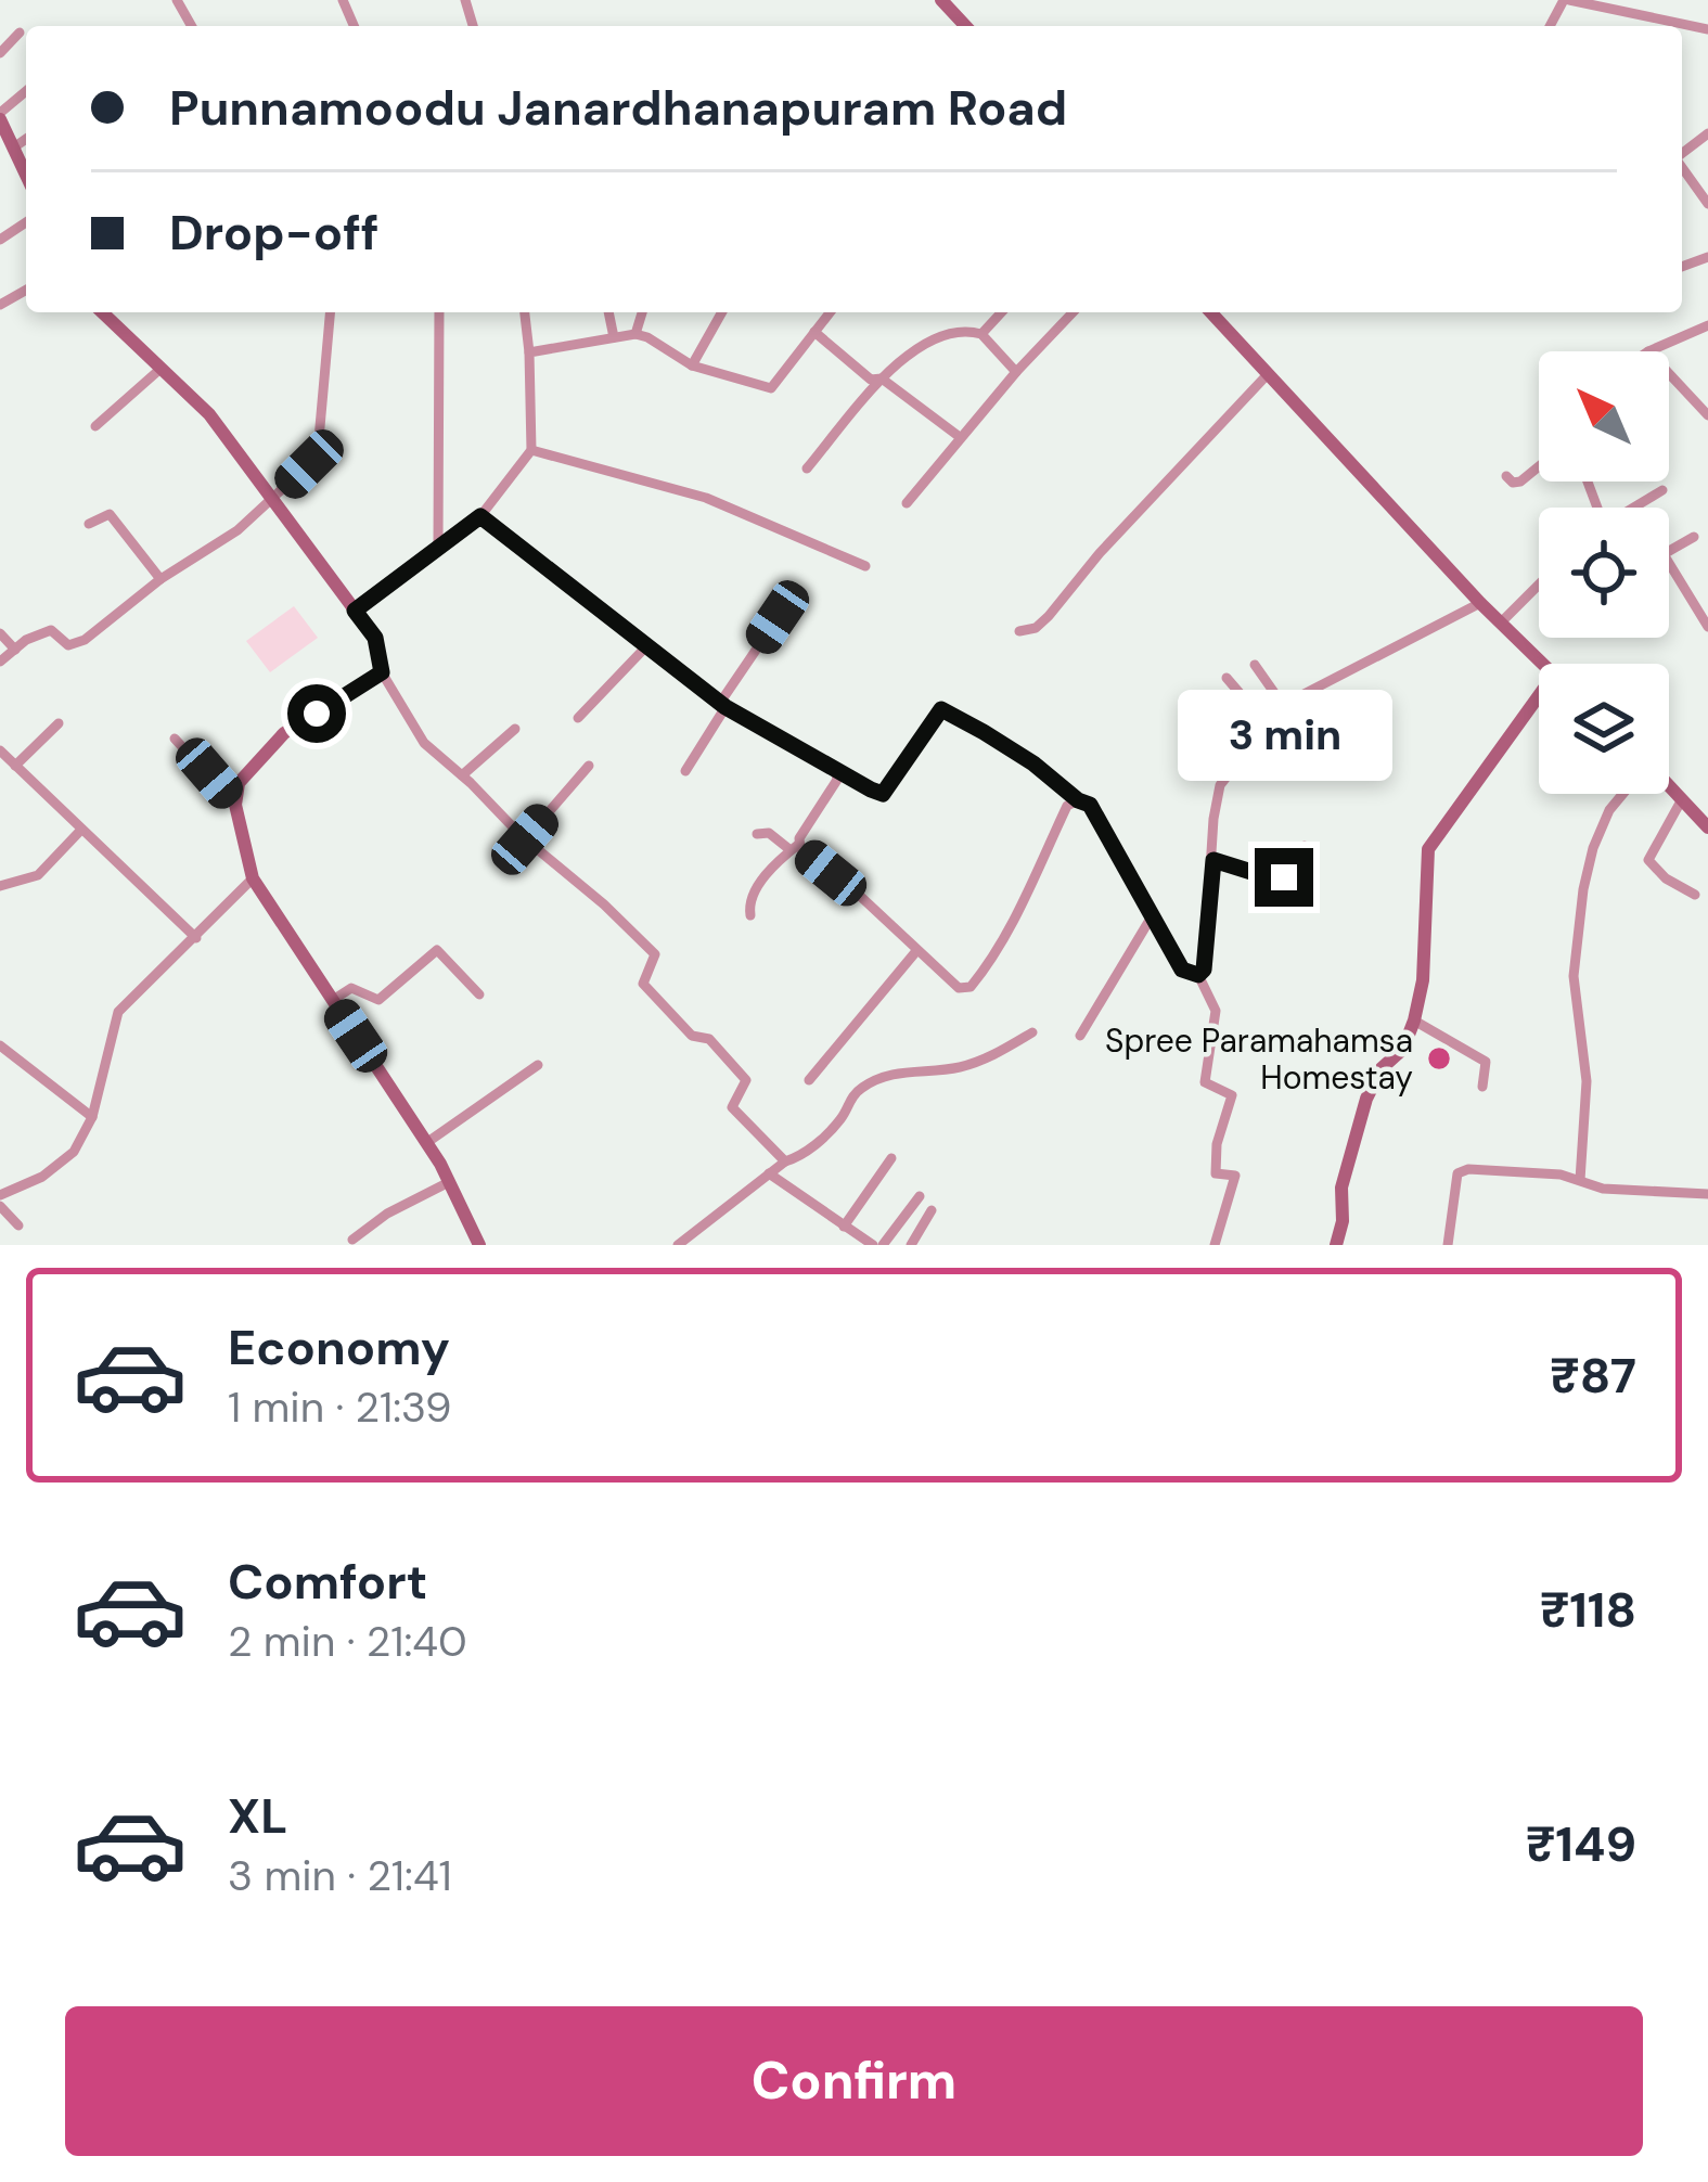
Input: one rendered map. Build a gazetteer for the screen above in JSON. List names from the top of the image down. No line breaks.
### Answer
{"places":["Spree Paramahamsa Homestay"],"north":"top left","page":{"banner":["Punnamoodu Janardhanapuram Road","Drop-off"],"bubble":"3 min","list":[{"name":"Economy","note":"1 min · 21:39","value":"₹87"},{"name":"Comfort","note":"2 min · 21:40","value":"₹118"},{"name":"XL","note":"3 min · 21:41","value":"₹149"}],"buttons":"Confirm"}}
